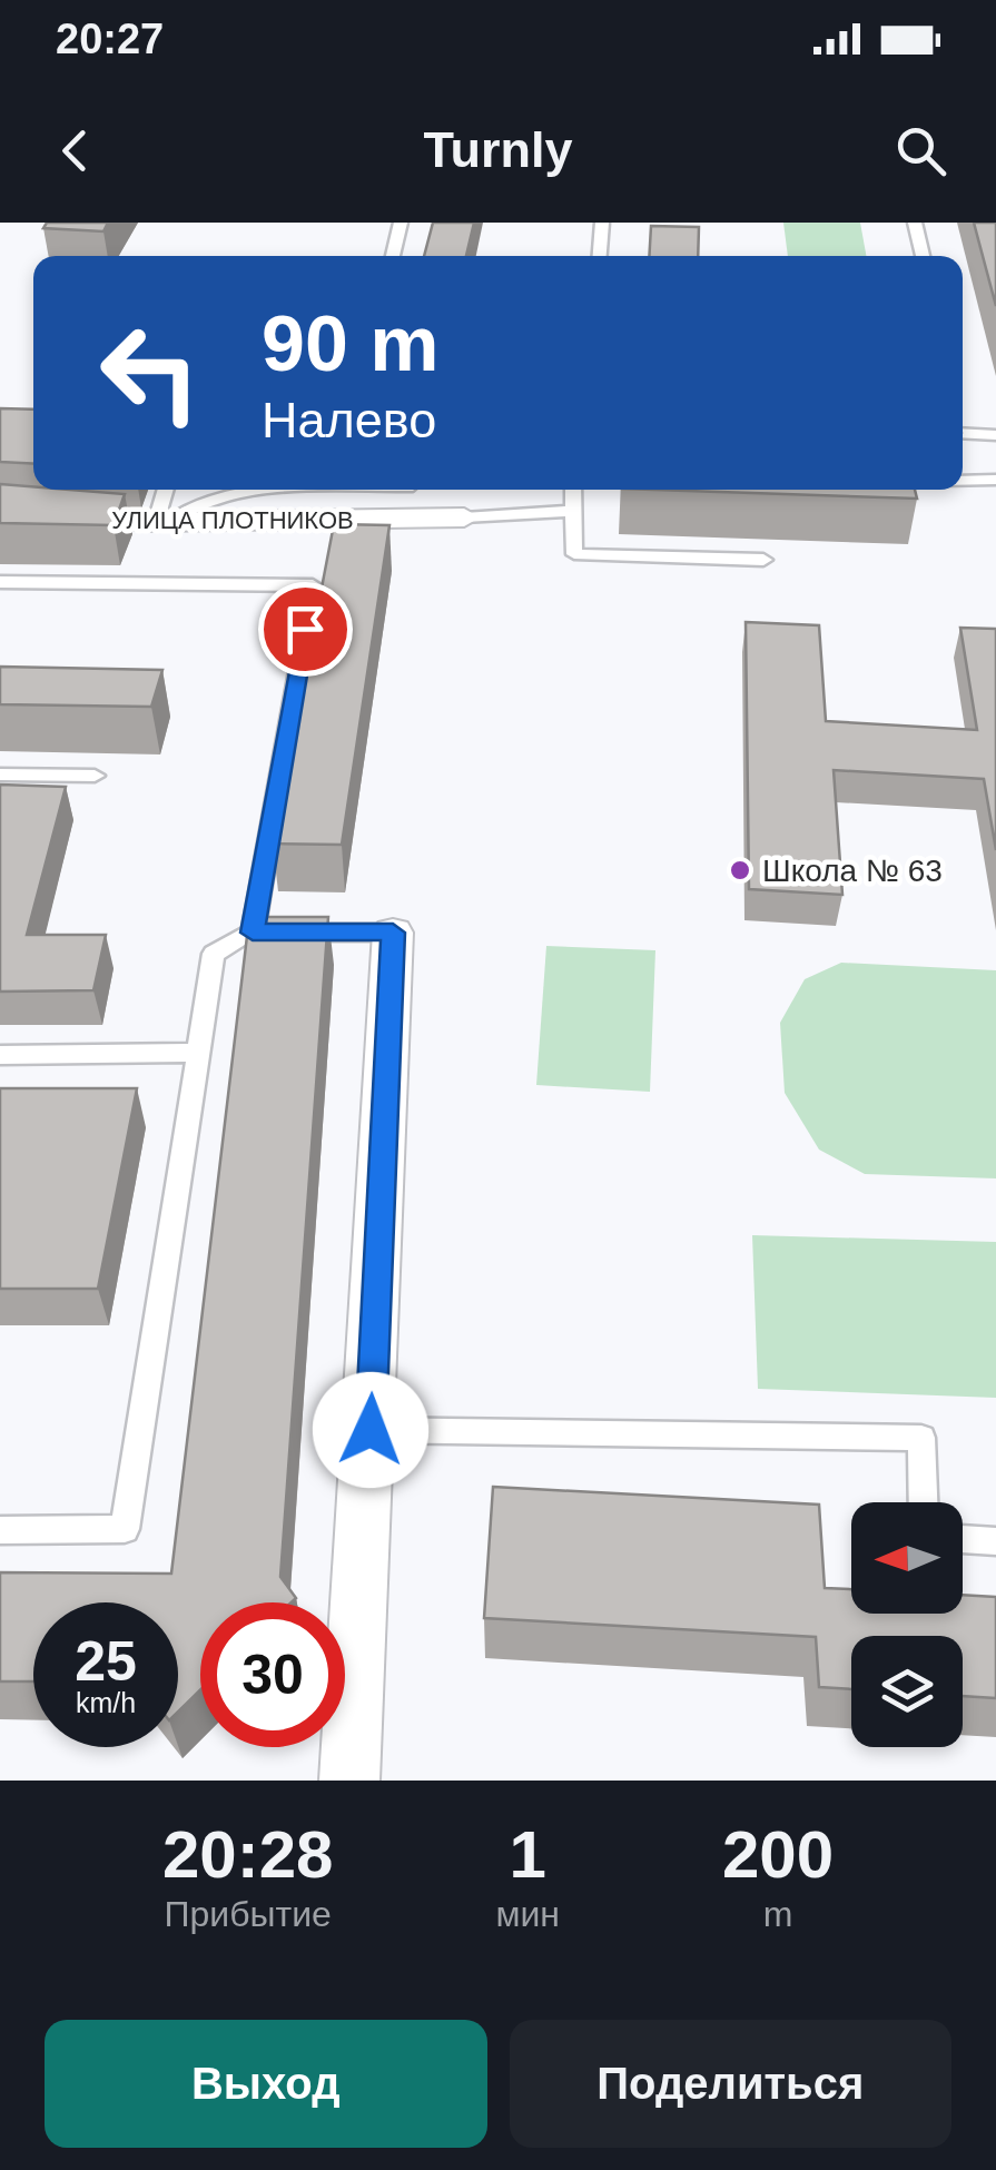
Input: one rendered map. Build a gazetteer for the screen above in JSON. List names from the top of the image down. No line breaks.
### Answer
{"streets":{"street":["УЛИЦА ПЛОТНИКОВ"]},"places":["Школа № 63"],"north":"left","page":{"status":"20:27","header":"Turnly","turn":["90 m","Налево"],"speed":"25 km/h","limit":"30","eta":["20:28","Прибытие","1","мин","200","m"],"buttons":["Выход","Поделиться"]}}
